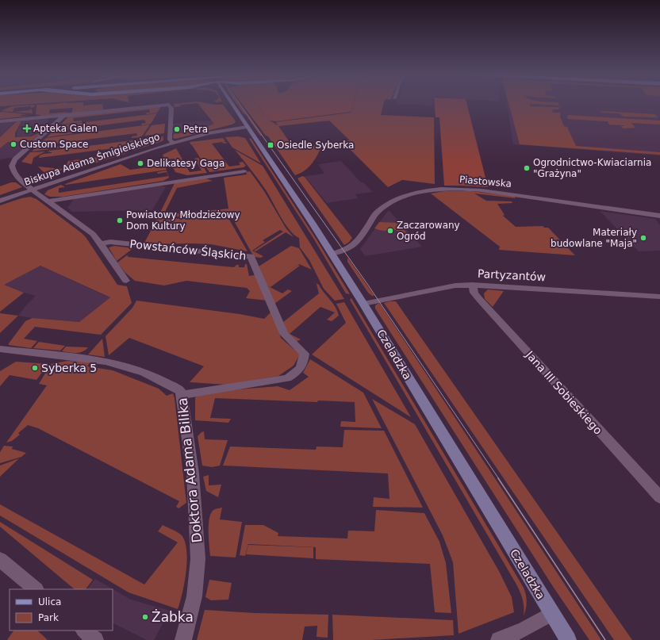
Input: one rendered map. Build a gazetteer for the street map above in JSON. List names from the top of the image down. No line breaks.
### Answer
{"streets":{"main road":["Czeladzka"],"street":["Biskupa Adama Śmigielskiego","Piastowska","Powstańców Śląskich","Partyzantów","Jana III Sobieskiego","Doktora Adama Bilika"]},"crossings":[["Biskupa Adama Śmigielskiego","Czeladzka"],["Piastowska","Czeladzka"],["Powstańców Śląskich","Doktora Adama Bilika"],["Partyzantów","Czeladzka"],["Partyzantów","Jana III Sobieskiego"]],"places":{"health":["Apteka Galen"],"other":["Petra","Custom Space","Delikatesy Gaga","Ogrodnictwo-Kwiaciarnia \"Grażyna\"","Powiatowy Młodzieżowy Dom Kultury","Zaczarowany Ogród","Materiały budowlane \"Maja\"","Syberka 5","Żabka"],"transit":["Osiedle Syberka"]},"legend":["Ulica","Park"]}
